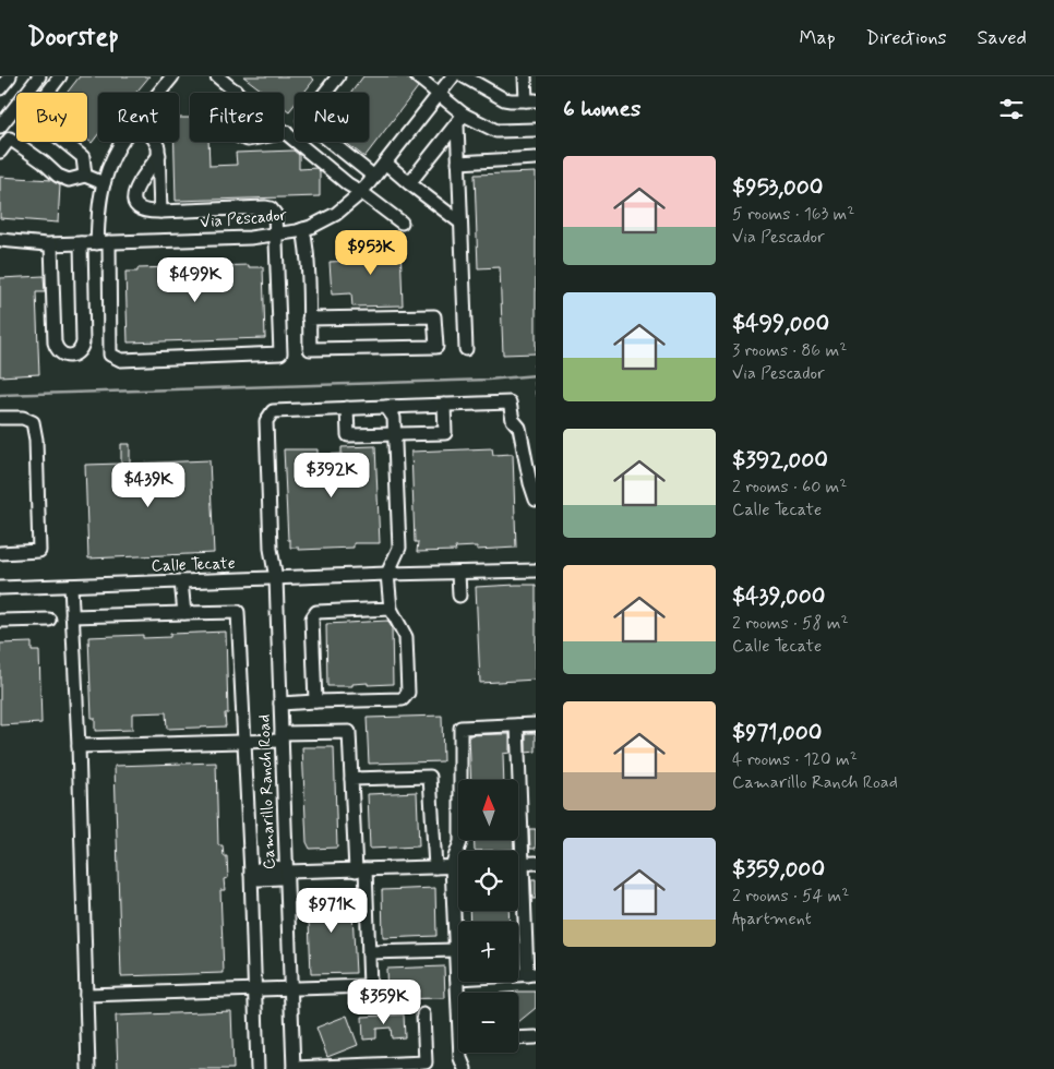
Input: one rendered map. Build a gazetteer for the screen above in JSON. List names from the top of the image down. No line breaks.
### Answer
{"streets":{"street":["Via Pescador","Calle Tecate","Camarillo Ranch Road"]},"crossings":[["Calle Tecate","Camarillo Ranch Road"]],"north":"top","page":{"header":"Doorstep","nav":["Map","Directions","Saved"],"heading":"6 homes","chip":["Buy","Rent","Filters","New"],"list":[{"name":"$953,000","note":"5 rooms · 163 m² · Via Pescador"},{"name":"$499,000","note":"3 rooms · 86 m² · Via Pescador"},{"name":"$392,000","note":"2 rooms · 60 m² · Calle Tecate"},{"name":"$439,000","note":"2 rooms · 58 m² · Calle Tecate"},{"name":"$971,000","note":"4 rooms · 120 m² · Camarillo Ranch Road"},{"name":"$359,000","note":"2 rooms · 54 m² · Apartment"}],"price":["$953K","$499K","$392K","$439K","$971K","$359K"],"map_buttons":["+","−"]}}
